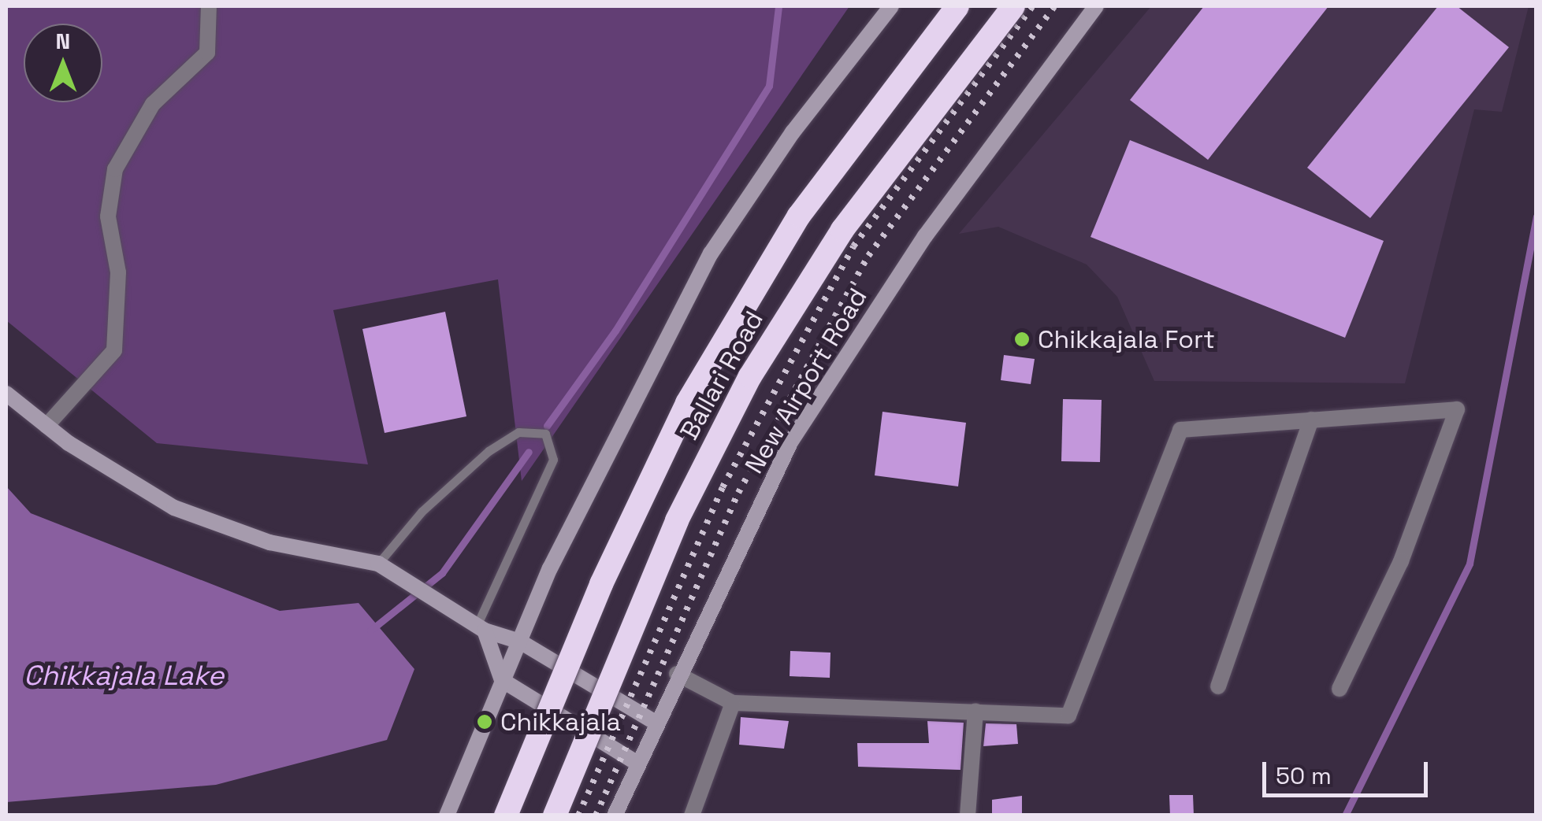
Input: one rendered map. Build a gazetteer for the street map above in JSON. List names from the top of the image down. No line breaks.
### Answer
{"streets":{"highway":["Ballari Road"],"street":["New Airport Road"]},"water":["Chikkajala Lake"],"places":["Chikkajala Fort","Chikkajala"],"scale_bar":"50 m","north":"top"}
